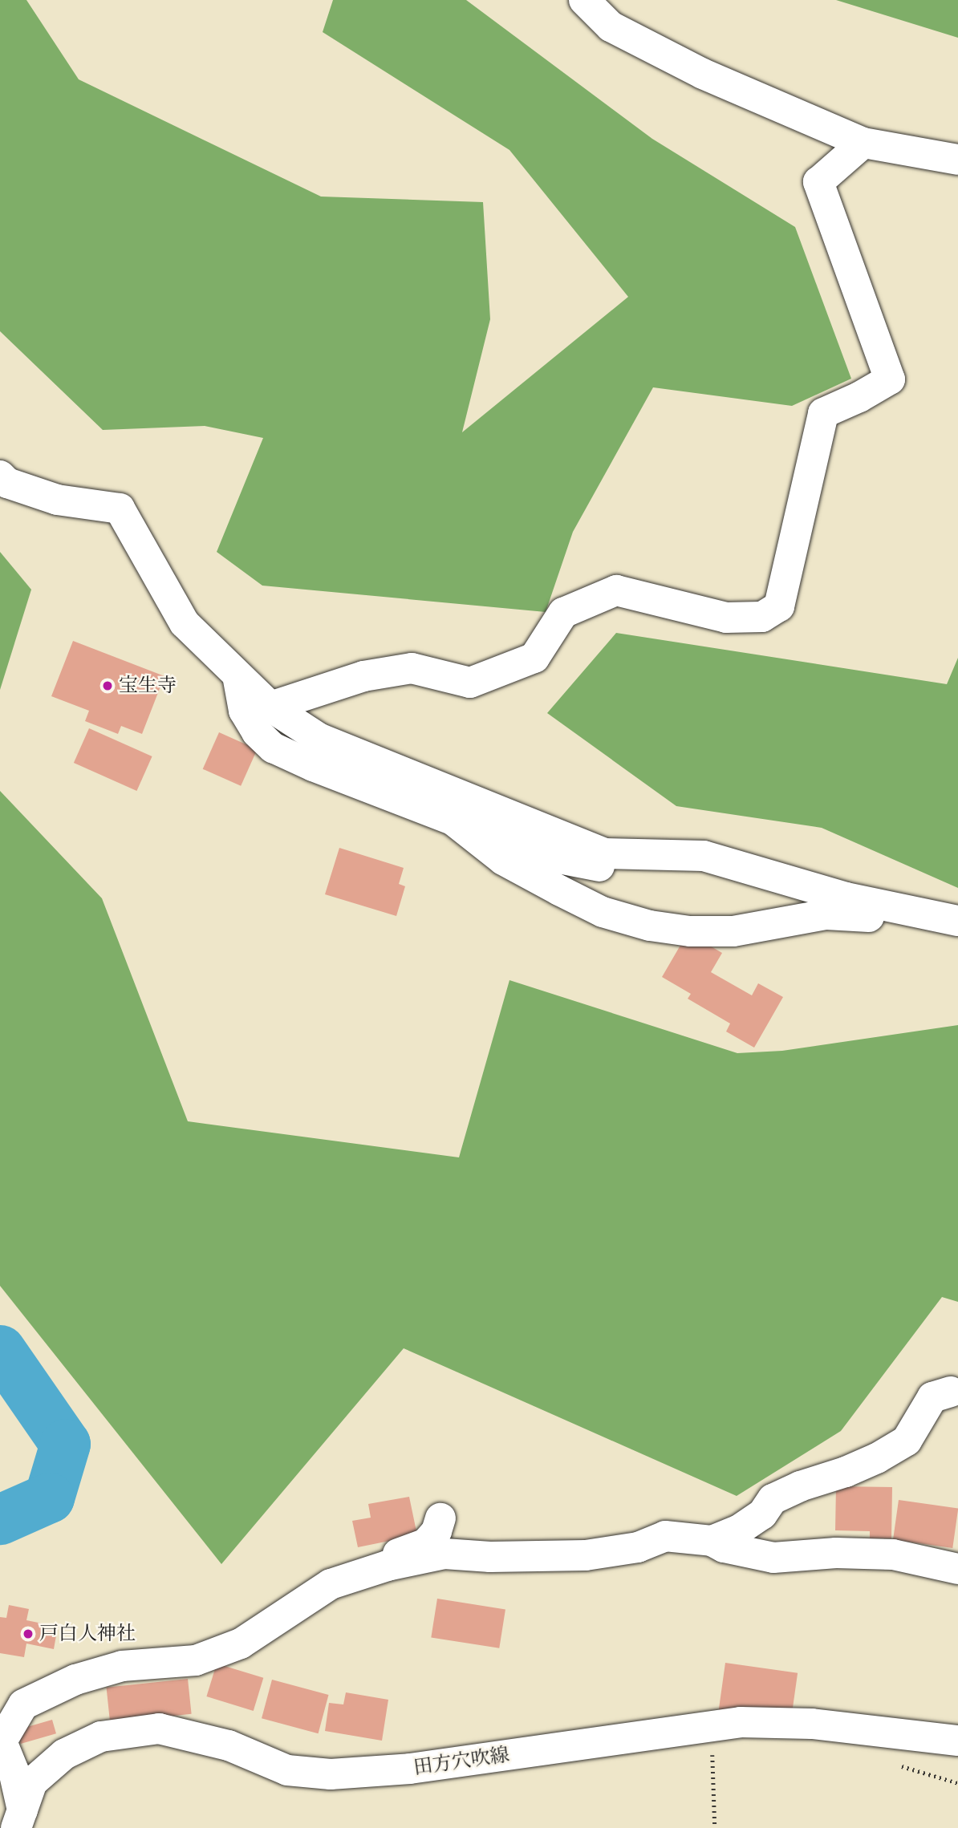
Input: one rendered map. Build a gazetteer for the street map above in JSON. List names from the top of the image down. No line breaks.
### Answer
{"streets":{"street":["田方穴吹線"]},"places":["宝生寺","戸白人神社"]}
